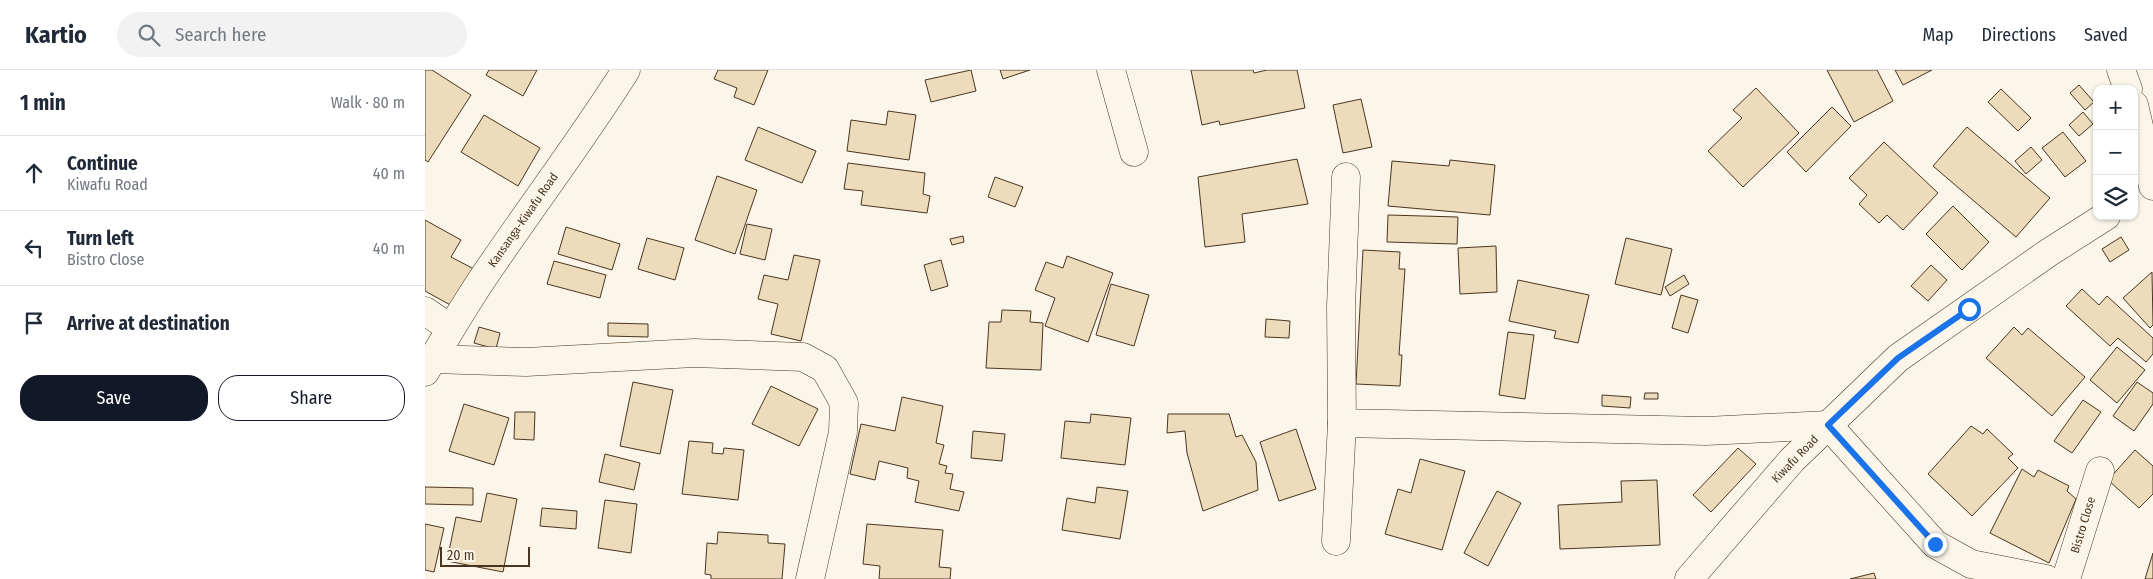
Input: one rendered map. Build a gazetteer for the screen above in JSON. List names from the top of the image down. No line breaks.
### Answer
{"streets":{"street":["Kansanga-Kiwafu Road","Kiwafu Road","Bistro Close"]},"scale_bar":"20 m","page":{"header":"Kartio","search":"Search here","nav":["Map","Directions","Saved"],"heading":["1 min","Walk · 80 m"],"map_buttons":["+","−"],"list":[["Continue","Kiwafu Road","40 m"],["Turn left","Bistro Close","40 m"],"Arrive at destination"],"buttons":["Save","Share"],"scale":"20 m"}}
